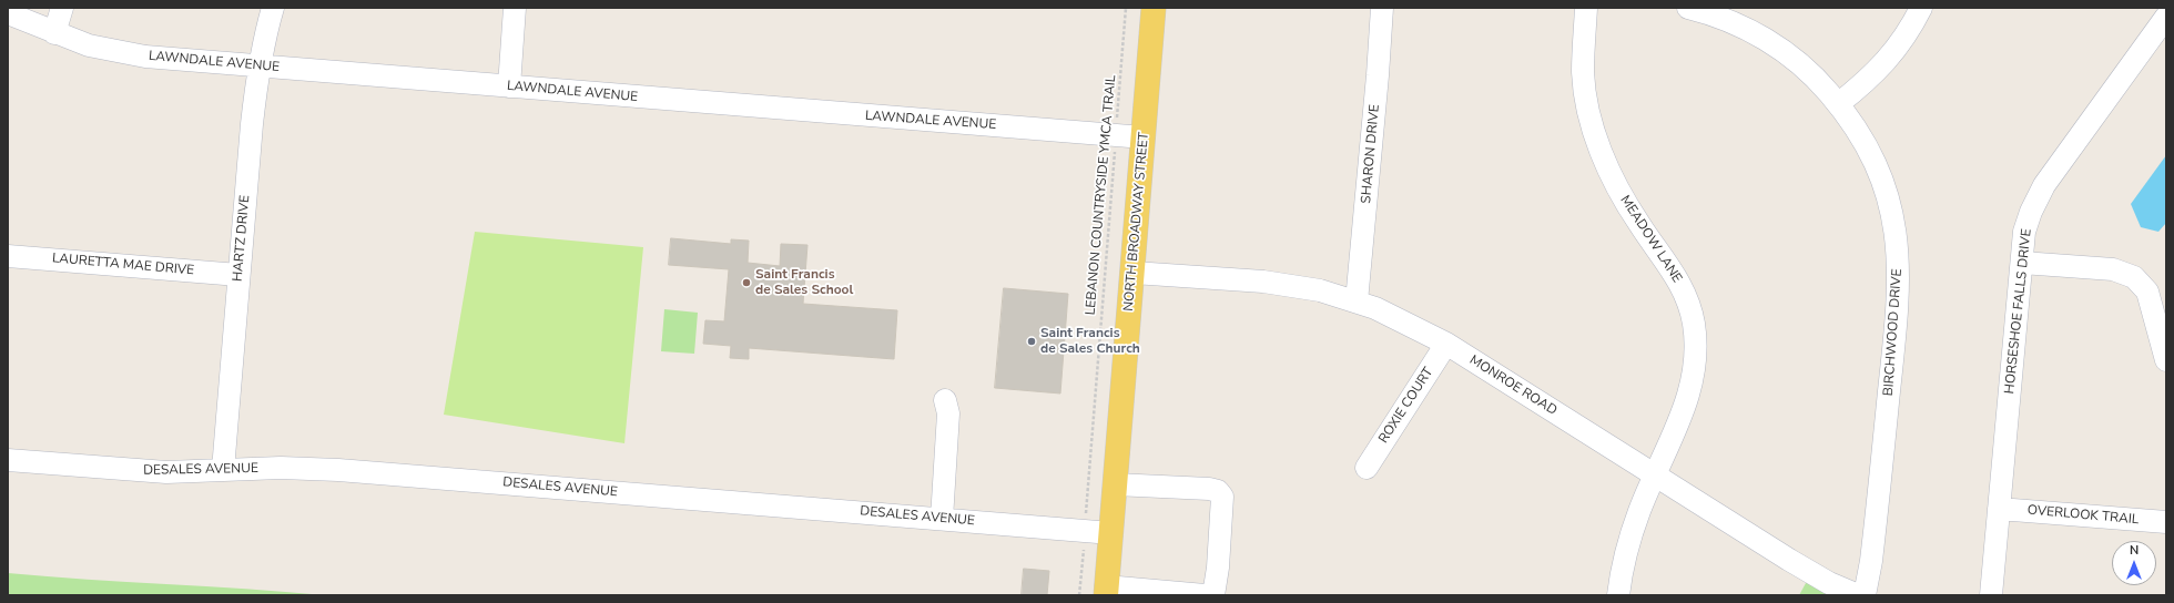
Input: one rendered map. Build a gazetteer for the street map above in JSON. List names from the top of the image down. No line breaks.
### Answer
{"streets":{"main road":["NORTH BROADWAY STREET"],"street":["LAWNDALE AVENUE","SHARON DRIVE","HARTZ DRIVE","MEADOW LANE","LAURETTA MAE DRIVE","HORSESHOE FALLS DRIVE","BIRCHWOOD DRIVE","MONROE ROAD","ROXIE COURT","DESALES AVENUE","OVERLOOK TRAIL"],"path":["LEBANON COUNTRYSIDE YMCA TRAIL"]},"crossings":[["LAWNDALE AVENUE","LEBANON COUNTRYSIDE YMCA TRAIL"],["LAWNDALE AVENUE","NORTH BROADWAY STREET"],["LAWNDALE AVENUE","HARTZ DRIVE"],["SHARON DRIVE","MONROE ROAD"],["LEBANON COUNTRYSIDE YMCA TRAIL","DESALES AVENUE"],["NORTH BROADWAY STREET","MONROE ROAD"],["NORTH BROADWAY STREET","DESALES AVENUE"],["HARTZ DRIVE","LAURETTA MAE DRIVE"],["HARTZ DRIVE","DESALES AVENUE"],["MEADOW LANE","MONROE ROAD"],["HORSESHOE FALLS DRIVE","OVERLOOK TRAIL"],["MONROE ROAD","ROXIE COURT"]],"places":["Saint Francis de Sales School","Saint Francis de Sales Church"],"north":"top"}
